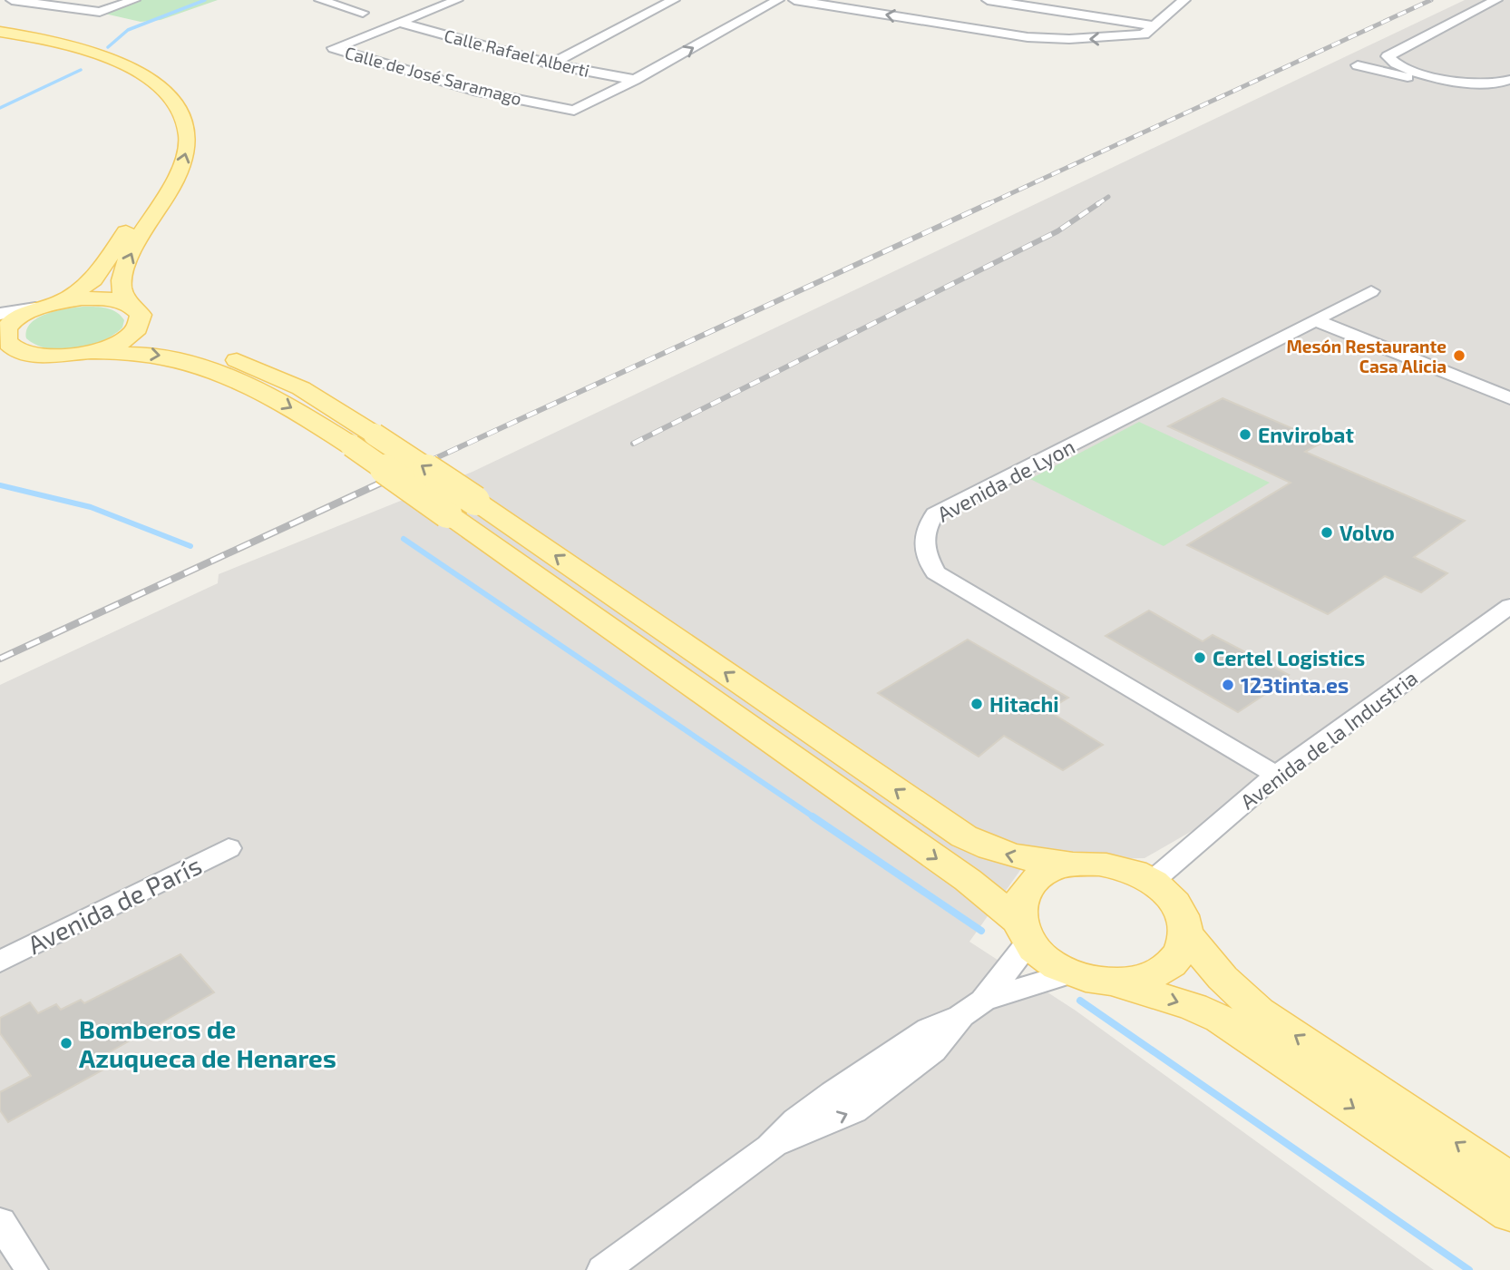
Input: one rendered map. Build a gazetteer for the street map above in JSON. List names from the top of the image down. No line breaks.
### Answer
{"streets":{"street":["Calle Rafael Alberti","Calle de José Saramago","Avenida de Lyon","Avenida de la Industria","Avenida de París"]},"crossings":[["Calle Rafael Alberti","Calle de José Saramago"],["Avenida de Lyon","Avenida de la Industria"]],"places":["Mesón Restaurante Casa Alicia","Envirobat","Volvo","Certel Logistics","123tinta.es","Hitachi","Bomberos de Azuqueca de Henares"]}
